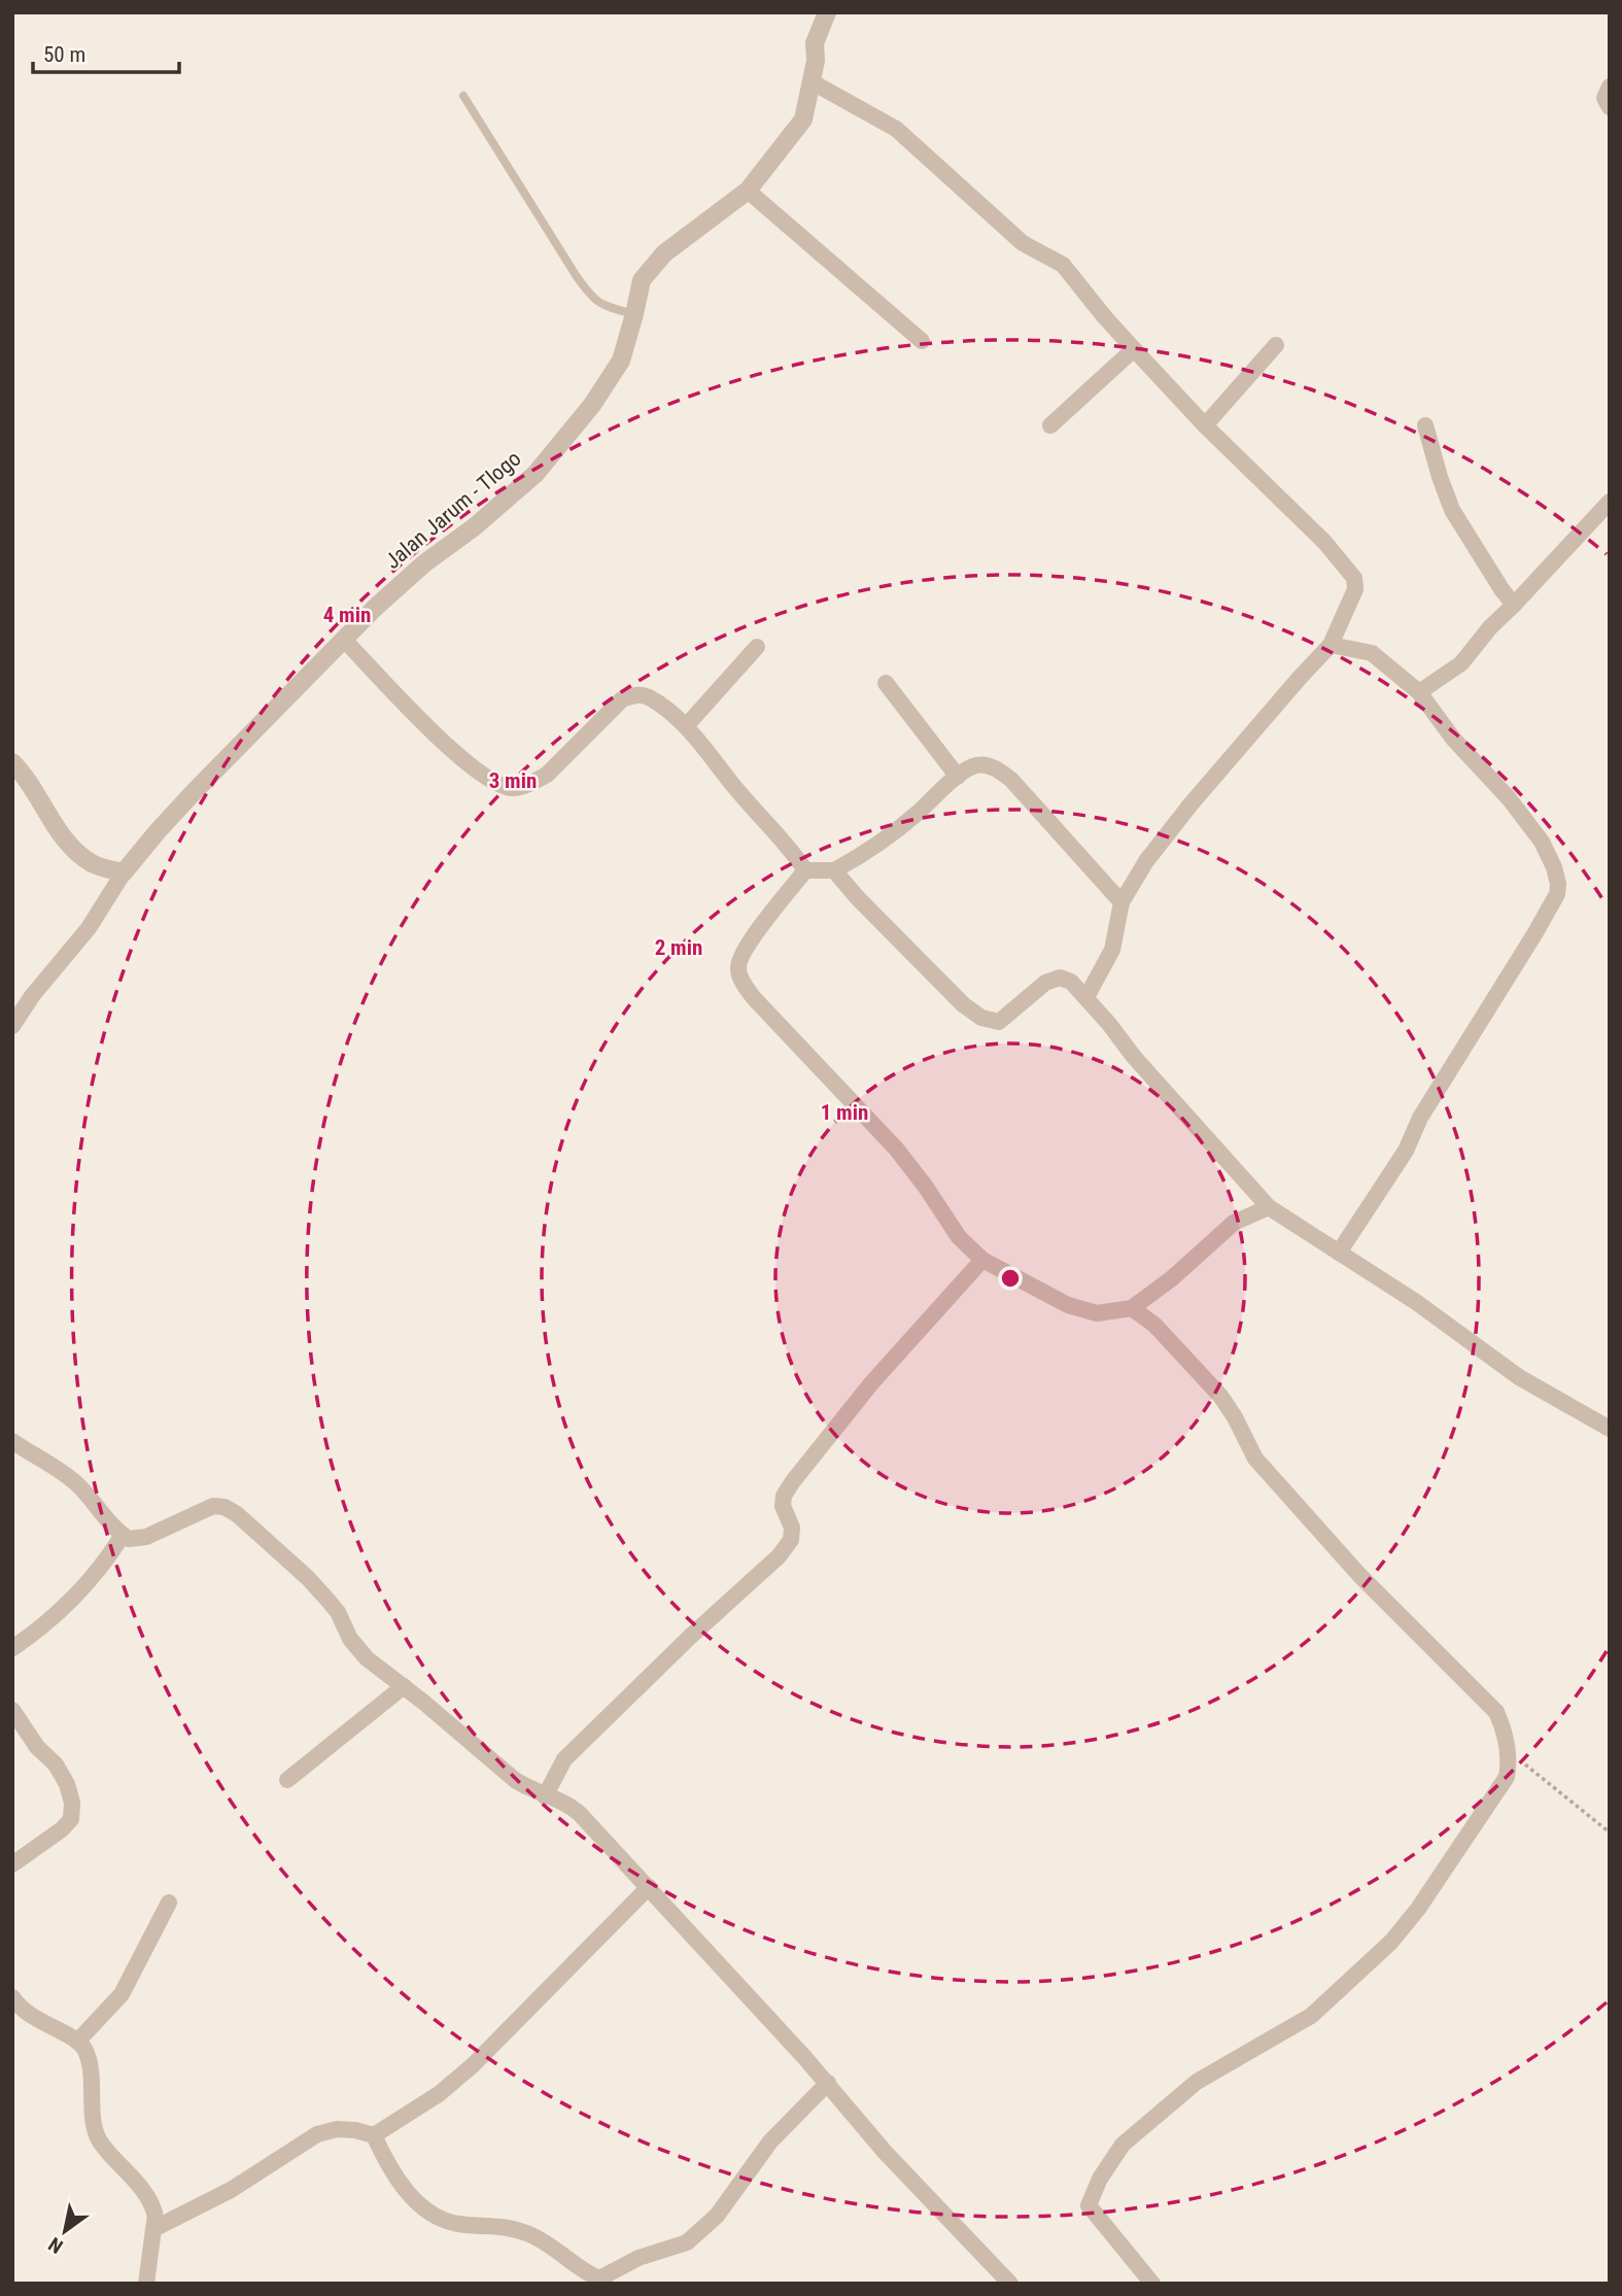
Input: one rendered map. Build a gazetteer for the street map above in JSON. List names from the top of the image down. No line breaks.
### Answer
{"streets":{"street":["Jalan Jarum - Tlogo"]},"scale_bar":"50 m","north":"bottom left","rings":["4 min","3 min","2 min","1 min"]}
